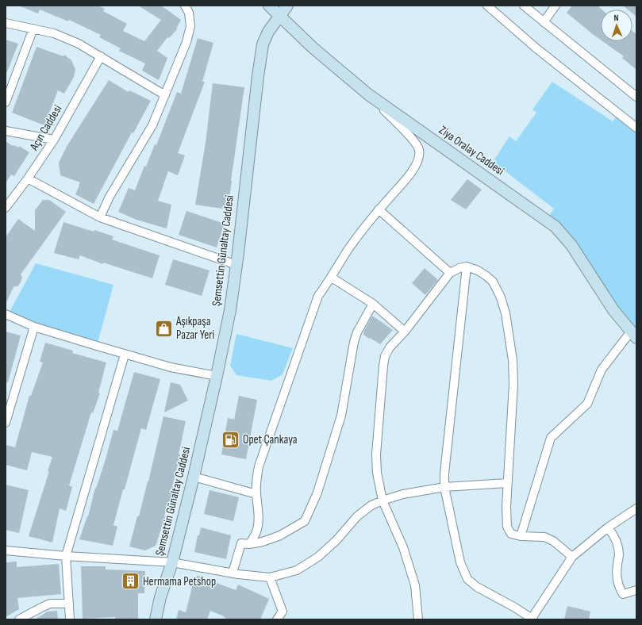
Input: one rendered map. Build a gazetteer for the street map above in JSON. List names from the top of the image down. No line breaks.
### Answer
{"streets":{"street":["Açın Caddesi","Ziya Oralay Caddesi","Şemsettin Günaltay Caddesi"]},"crossings":[["Ziya Oralay Caddesi","Şemsettin Günaltay Caddesi"]],"places":{"shop":["Aşıkpaşa Pazar Yeri"],"fuel station":["Opet Çankaya"],"building":["Hermama Petshop"]},"north":"top"}
